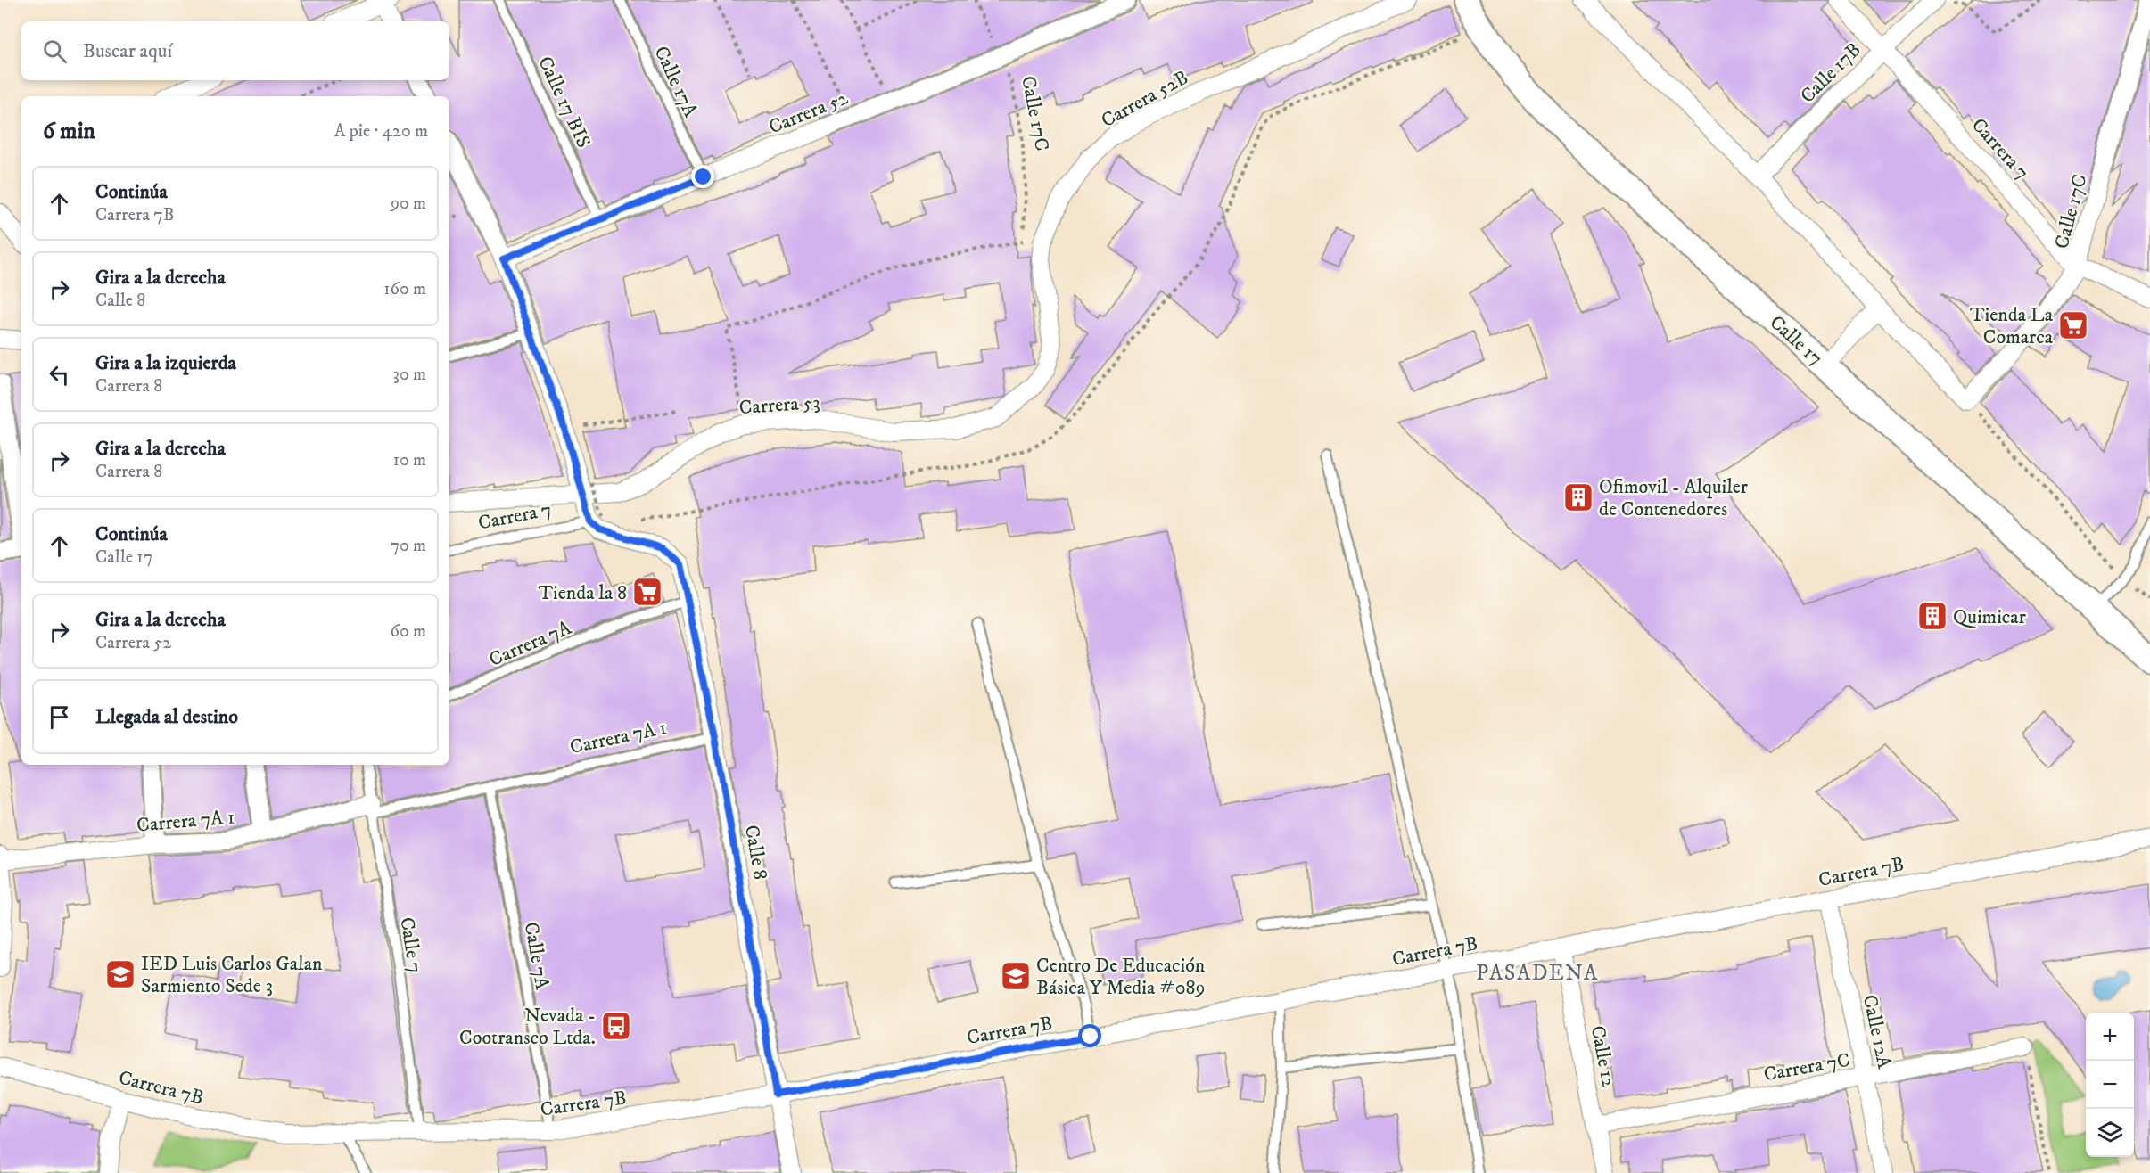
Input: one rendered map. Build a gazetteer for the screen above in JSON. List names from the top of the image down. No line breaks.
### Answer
{"streets":{"main road":["Calle 17"],"street":["Calle 17B","Carrera 52B","Carrera 52","Calle 17C","Carrera 7","Carrera 53","Carrera 7A 1","Calle 8","Carrera 7B","Calle 12A","Calle 12","Carrera 7C"],"lane":["Calle 17A","Calle 17 BIS","Carrera 7A","Calle 7","Calle 7A"]},"crossings":[["Calle 17B","Carrera 7"],["Calle 17A","Carrera 52"],["Carrera 52B","Carrera 53"],["Calle 17 BIS","Carrera 52"],["Carrera 52","Calle 17C"],["Calle 17C","Carrera 7"],["Carrera 7","Calle 8"],["Carrera 7A","Calle 8"],["Carrera 7A 1","Calle 8"],["Carrera 7A 1","Calle 7"],["Carrera 7A 1","Calle 7A"],["Calle 8","Carrera 7B"],["Carrera 7B","Calle 7"],["Carrera 7B","Calle 7A"],["Carrera 7B","Calle 12A"],["Carrera 7B","Calle 12"],["Calle 12A","Carrera 7C"],["Calle 12","Carrera 7C"]],"districts":["PASADENA"],"places":{"supermarket":["Tienda La Comarca","Tienda la 8"],"building":["Ofimovil - Alquiler de Contenedores","Quimicar"],"school or university":["IED Luis Carlos Galan Sarmiento Sede 3","Centro De Educación Básica Y Media #089"],"bus stop":["Nevada - Cootransco Ltda."]},"page":{"search":"Buscar aquí","heading":["6 min","A pie · 420 m"],"list":[["Continúa","Carrera 7B","90 m"],["Gira a la derecha","Calle 8","160 m"],["Gira a la izquierda","Carrera 8","30 m"],["Gira a la derecha","Carrera 8","10 m"],["Continúa","Calle 17","70 m"],["Gira a la derecha","Carrera 52","60 m"],"Llegada al destino"],"map_buttons":["+","−"]}}
